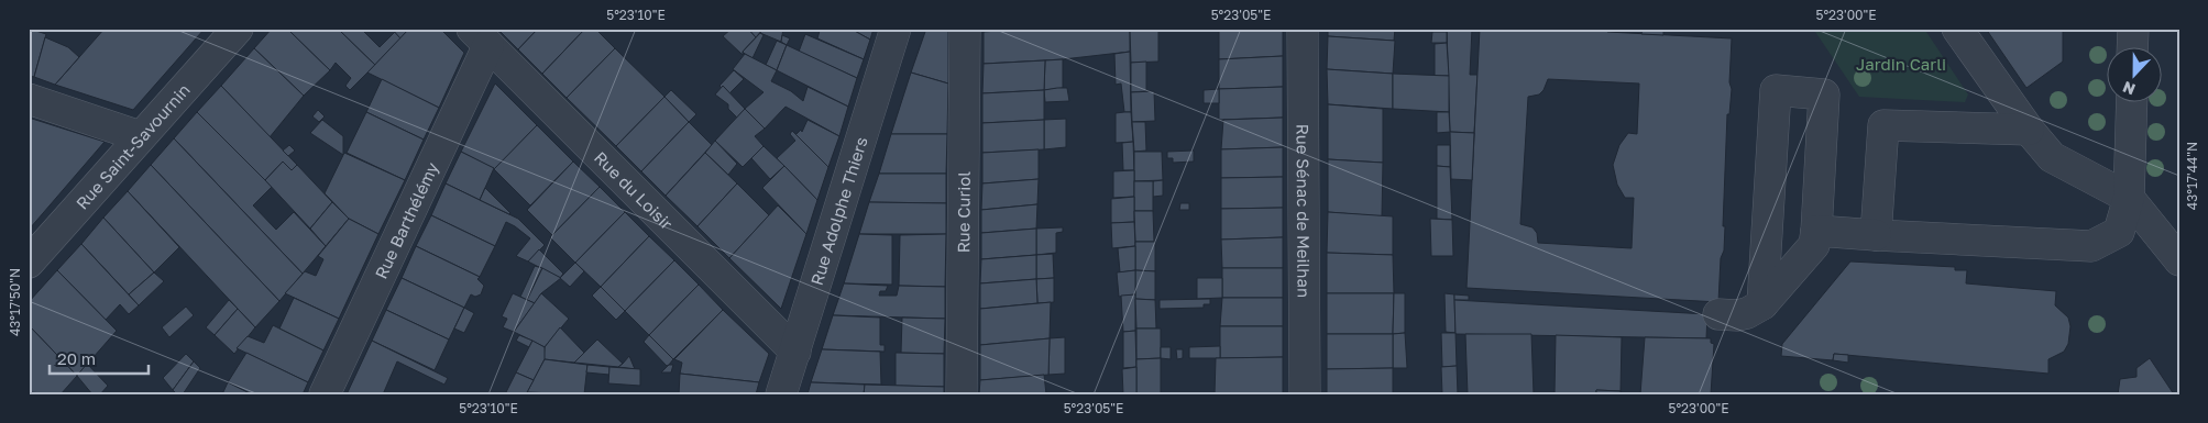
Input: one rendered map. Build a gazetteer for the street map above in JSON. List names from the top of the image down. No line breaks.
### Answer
{"streets":{"street":["Rue Saint-Savournin","Rue du Loisir","Rue Curiol","Rue Sénac de Meilhan","Rue Adolphe Thiers","Rue Barthélémy"]},"crossings":[["Rue du Loisir","Rue Adolphe Thiers"],["Rue du Loisir","Rue Barthélémy"]],"parks":["Jardin Carli"],"scale_bar":"20 m","north":"bottom","coordinates":["5°23'10\"E","5°23'05\"E","5°23'00\"E","43°17'44\"N","43°17'50\"N"]}
